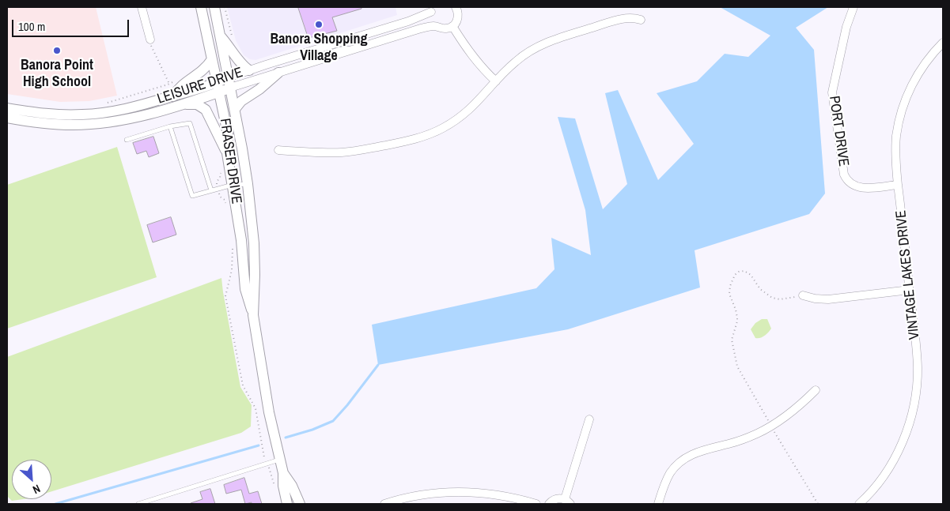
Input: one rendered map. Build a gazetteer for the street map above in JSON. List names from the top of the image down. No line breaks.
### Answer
{"streets":{"street":["LEISURE DRIVE","PORT DRIVE","FRASER DRIVE","VINTAGE LAKES DRIVE"]},"crossings":[["LEISURE DRIVE","FRASER DRIVE"],["PORT DRIVE","VINTAGE LAKES DRIVE"]],"places":["Banora Shopping Village","Banora Point High School"],"scale_bar":"100 m","north":"bottom right"}
